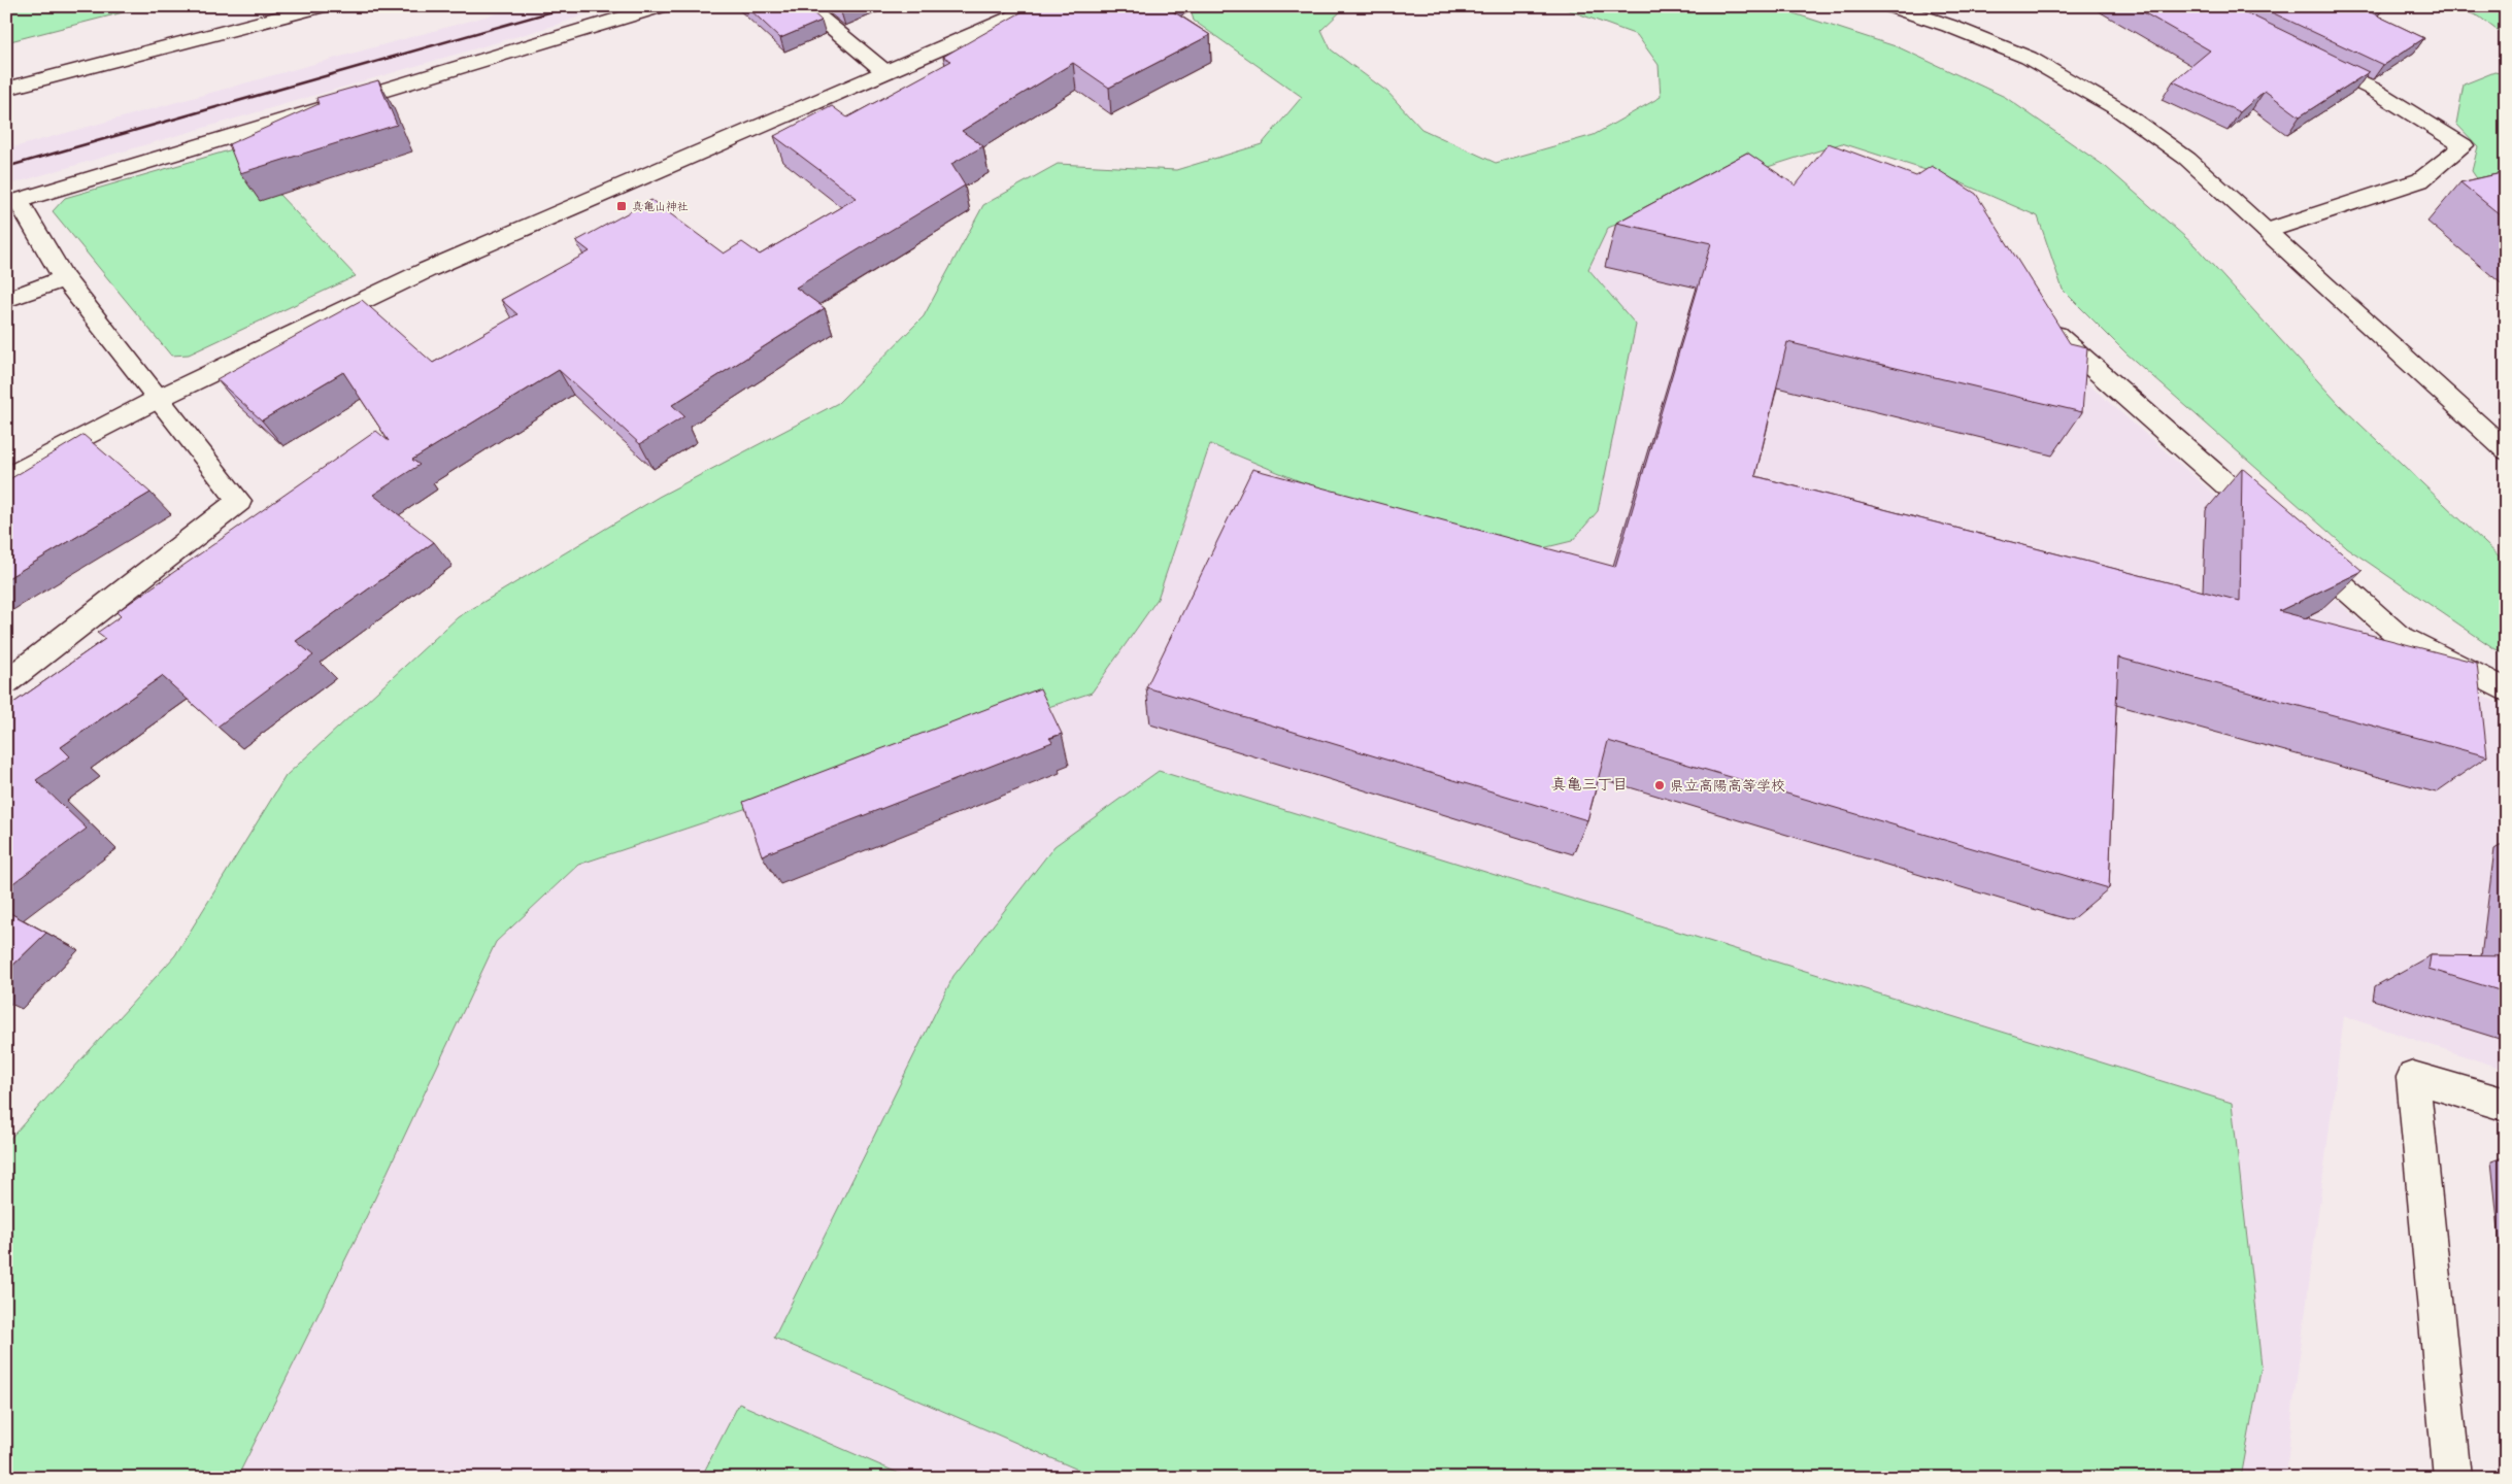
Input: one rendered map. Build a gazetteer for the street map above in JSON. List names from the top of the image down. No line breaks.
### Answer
{"districts":["真亀三丁目"],"places":{"transit":["真亀山神社"],"other":["県立高陽高等学校"]}}
